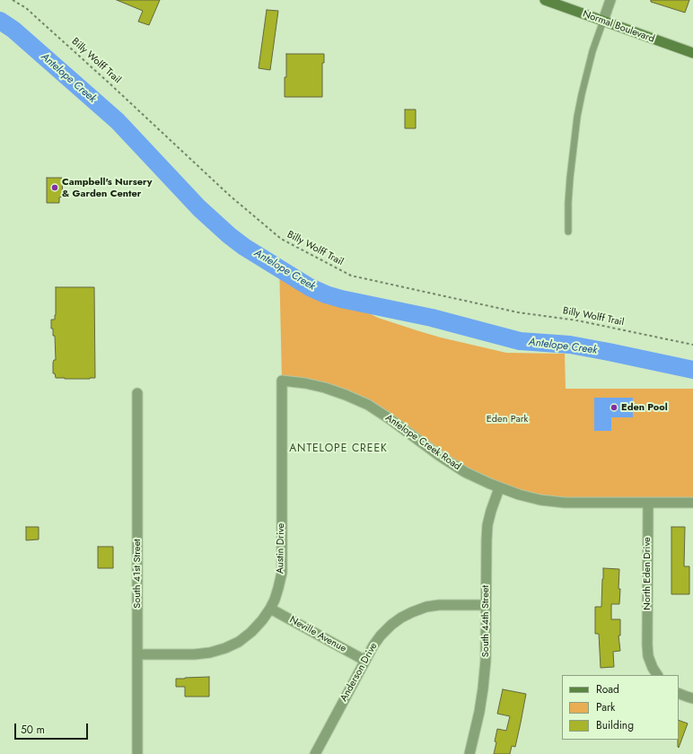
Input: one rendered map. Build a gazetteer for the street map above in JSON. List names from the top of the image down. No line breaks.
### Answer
{"streets":{"main road":["Normal Boulevard"],"street":["Antelope Creek Road","Austin Drive","South 41st Street","North Eden Drive","South 44th Street","Neville Avenue","Anderson Drive"],"path":["Billy Wolff Trail"]},"crossings":[["Antelope Creek Road","Austin Drive"],["Antelope Creek Road","North Eden Drive"],["Antelope Creek Road","South 44th Street"],["Austin Drive","South 41st Street"],["Austin Drive","Neville Avenue"],["South 44th Street","Anderson Drive"],["Neville Avenue","Anderson Drive"]],"districts":["ANTELOPE CREEK"],"water":["Antelope Creek"],"parks":["Eden Park"],"places":["Campbell's Nursery & Garden Center","Eden Pool"],"legend":["Road","Park","Building"],"scale_bar":"50 m"}
